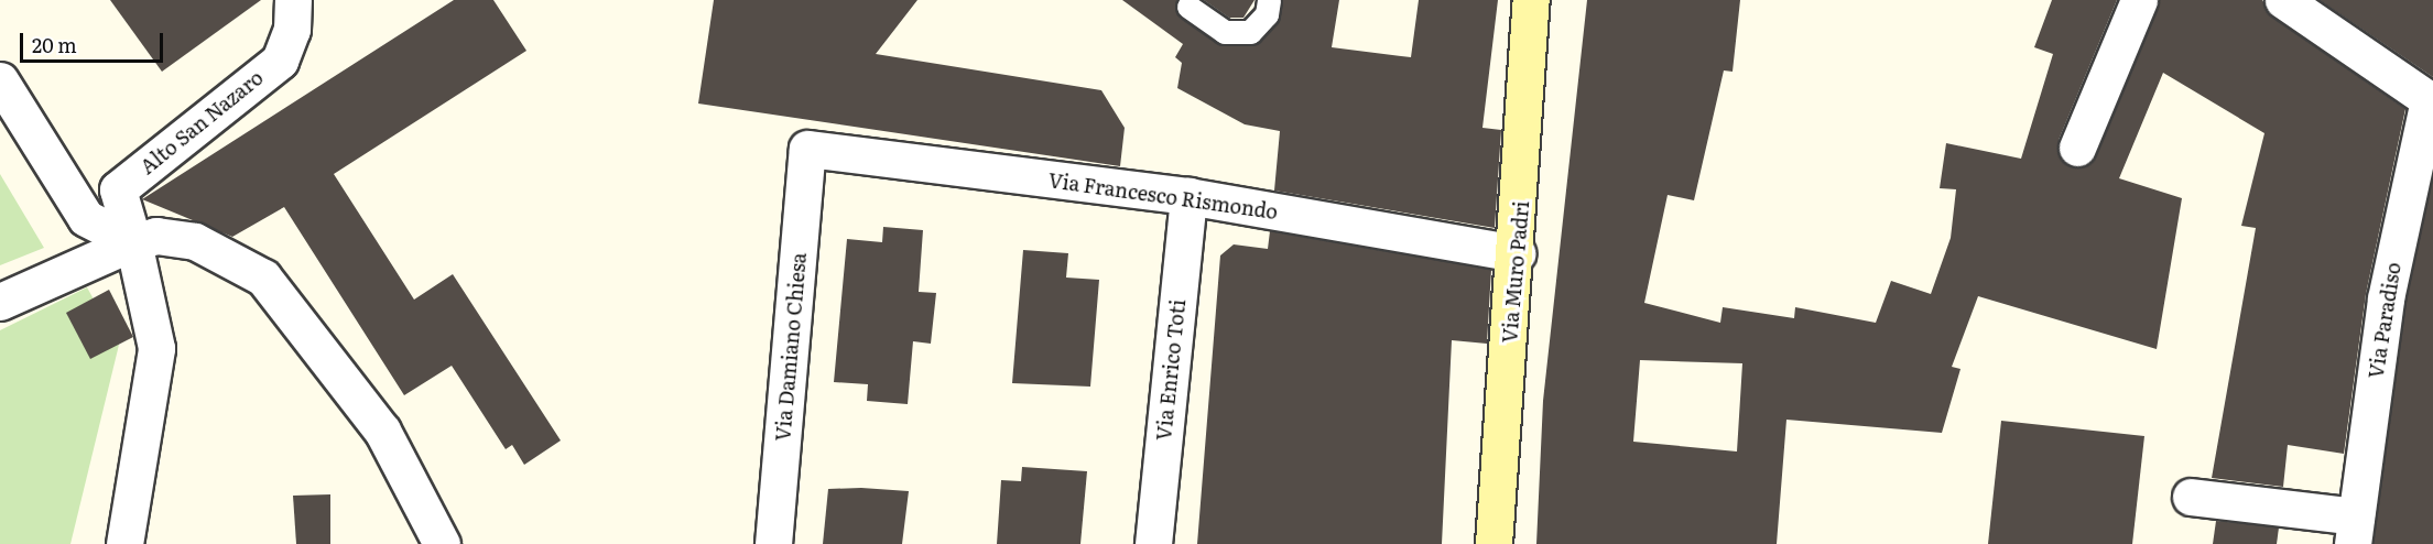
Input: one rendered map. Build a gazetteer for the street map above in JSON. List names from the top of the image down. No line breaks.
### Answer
{"streets":{"main road":["Via Muro Padri"],"street":["Alto San Nazaro","Via Francesco Rismondo","Via Paradiso","Via Damiano Chiesa","Via Enrico Toti"]},"crossings":[["Via Francesco Rismondo","Via Muro Padri"],["Via Francesco Rismondo","Via Damiano Chiesa"],["Via Francesco Rismondo","Via Enrico Toti"]],"scale_bar":"20 m"}
